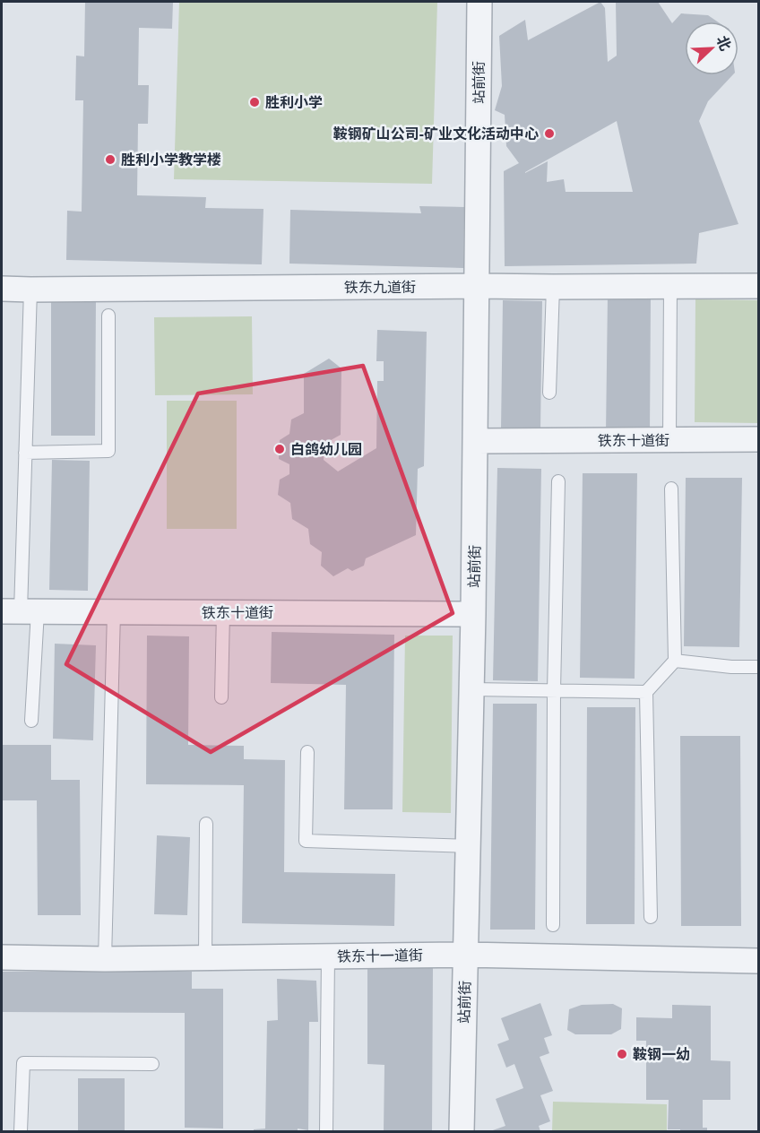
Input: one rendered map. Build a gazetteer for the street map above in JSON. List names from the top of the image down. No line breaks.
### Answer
{"streets":{"street":["站前街","铁东九道街","铁东十道街","铁东十一道街"]},"crossings":[["站前街","铁东九道街"],["站前街","铁东十道街"],["站前街","铁东十一道街"]],"places":["胜利小学","鞍钢矿山公司-矿业文化活动中心","胜利小学教学楼","白鸽幼儿园","鞍钢一幼"],"north":"top right"}
